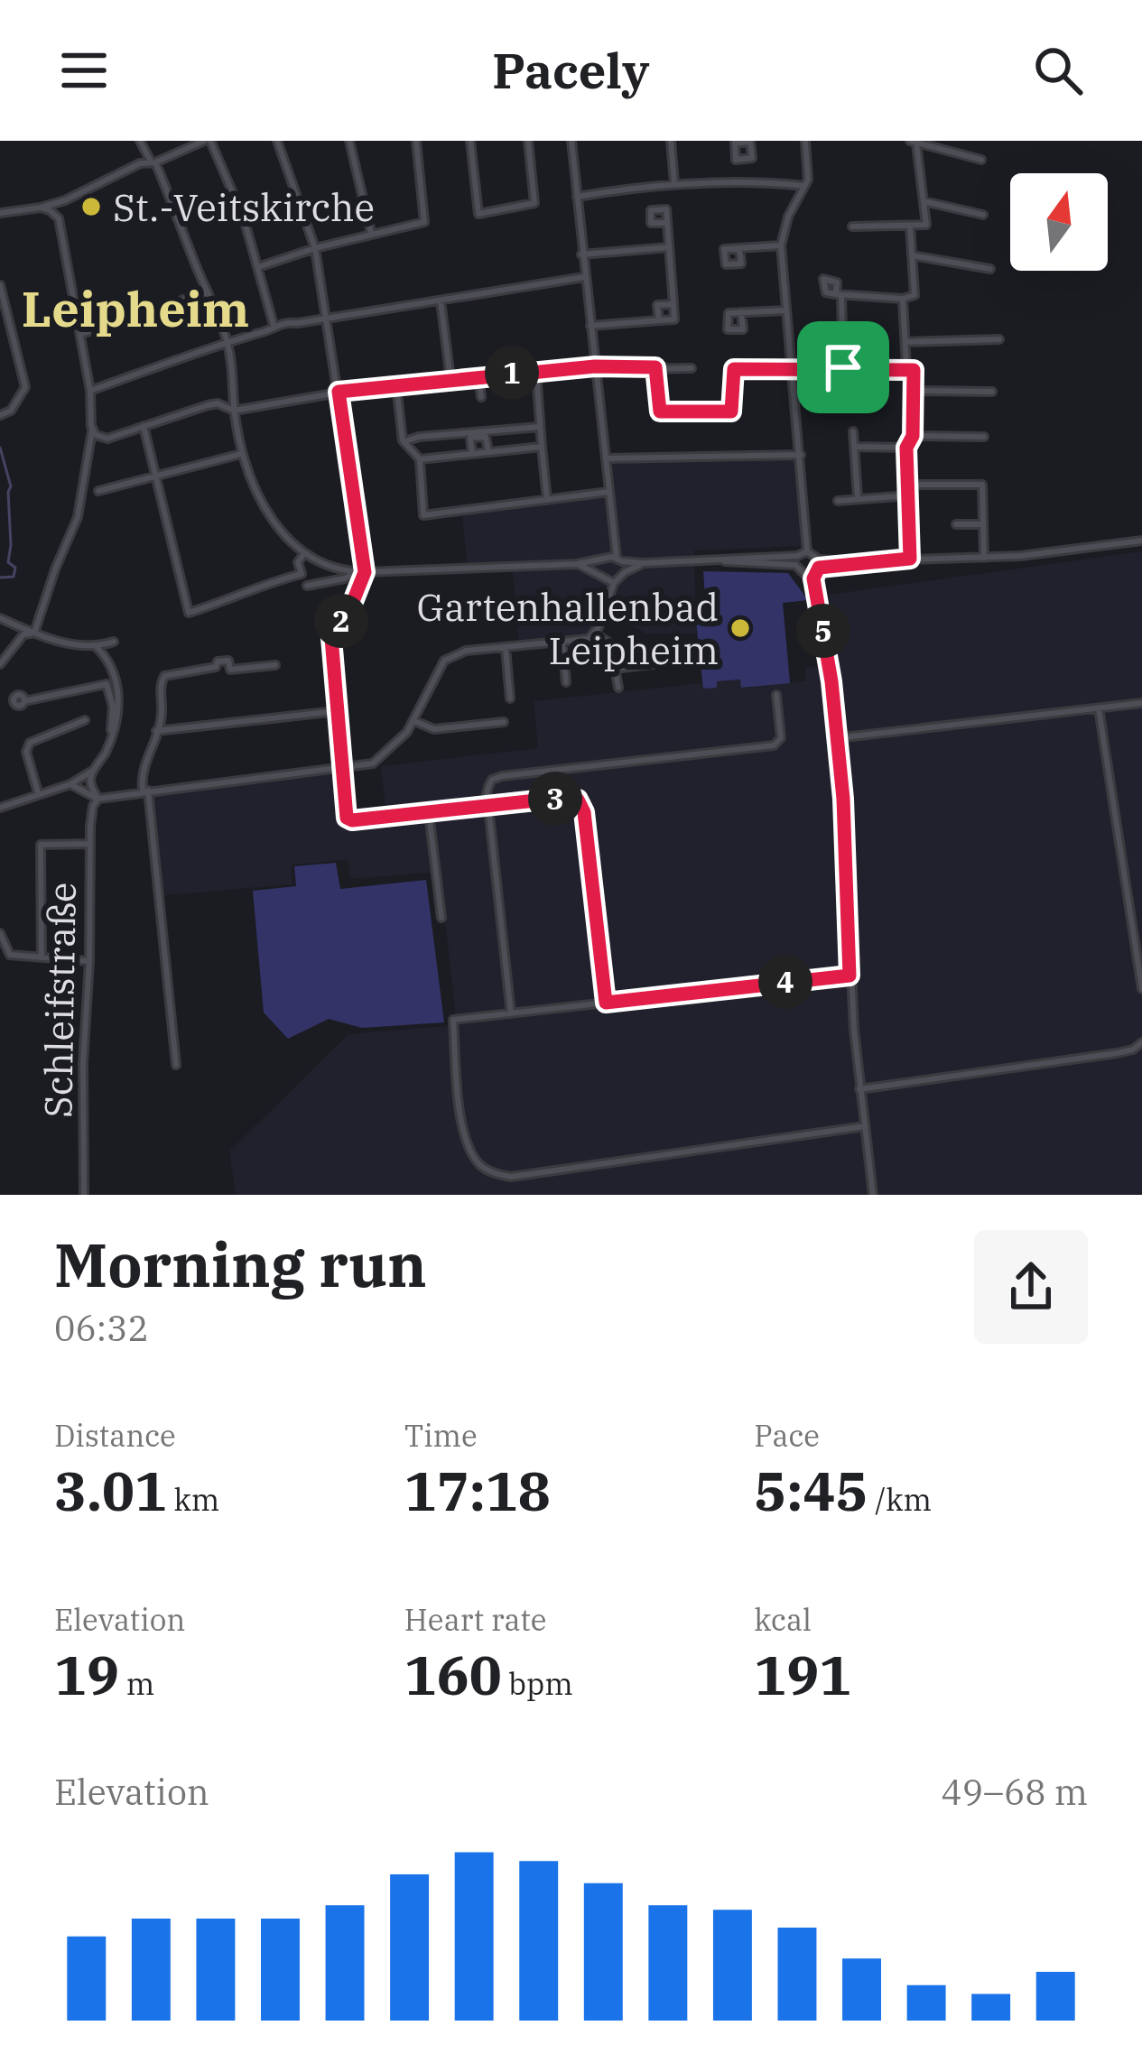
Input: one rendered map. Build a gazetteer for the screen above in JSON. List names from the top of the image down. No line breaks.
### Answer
{"streets":{"street":["Schleifstraße"]},"districts":["Leipheim"],"places":["St.-Veitskirche","Gartenhallenbad Leipheim"],"north":"top","page":{"header":"Pacely","pins":["1","2","5","3","4"],"heading":["Morning run","06:32"],"stats":[["Distance","3.01 km"],["Time","17:18"],["Pace","5:45 /km"],["Elevation","19 m"],["Heart rate","160 bpm"],["kcal","191"]],"chart":["Elevation","49–68 m"]}}
